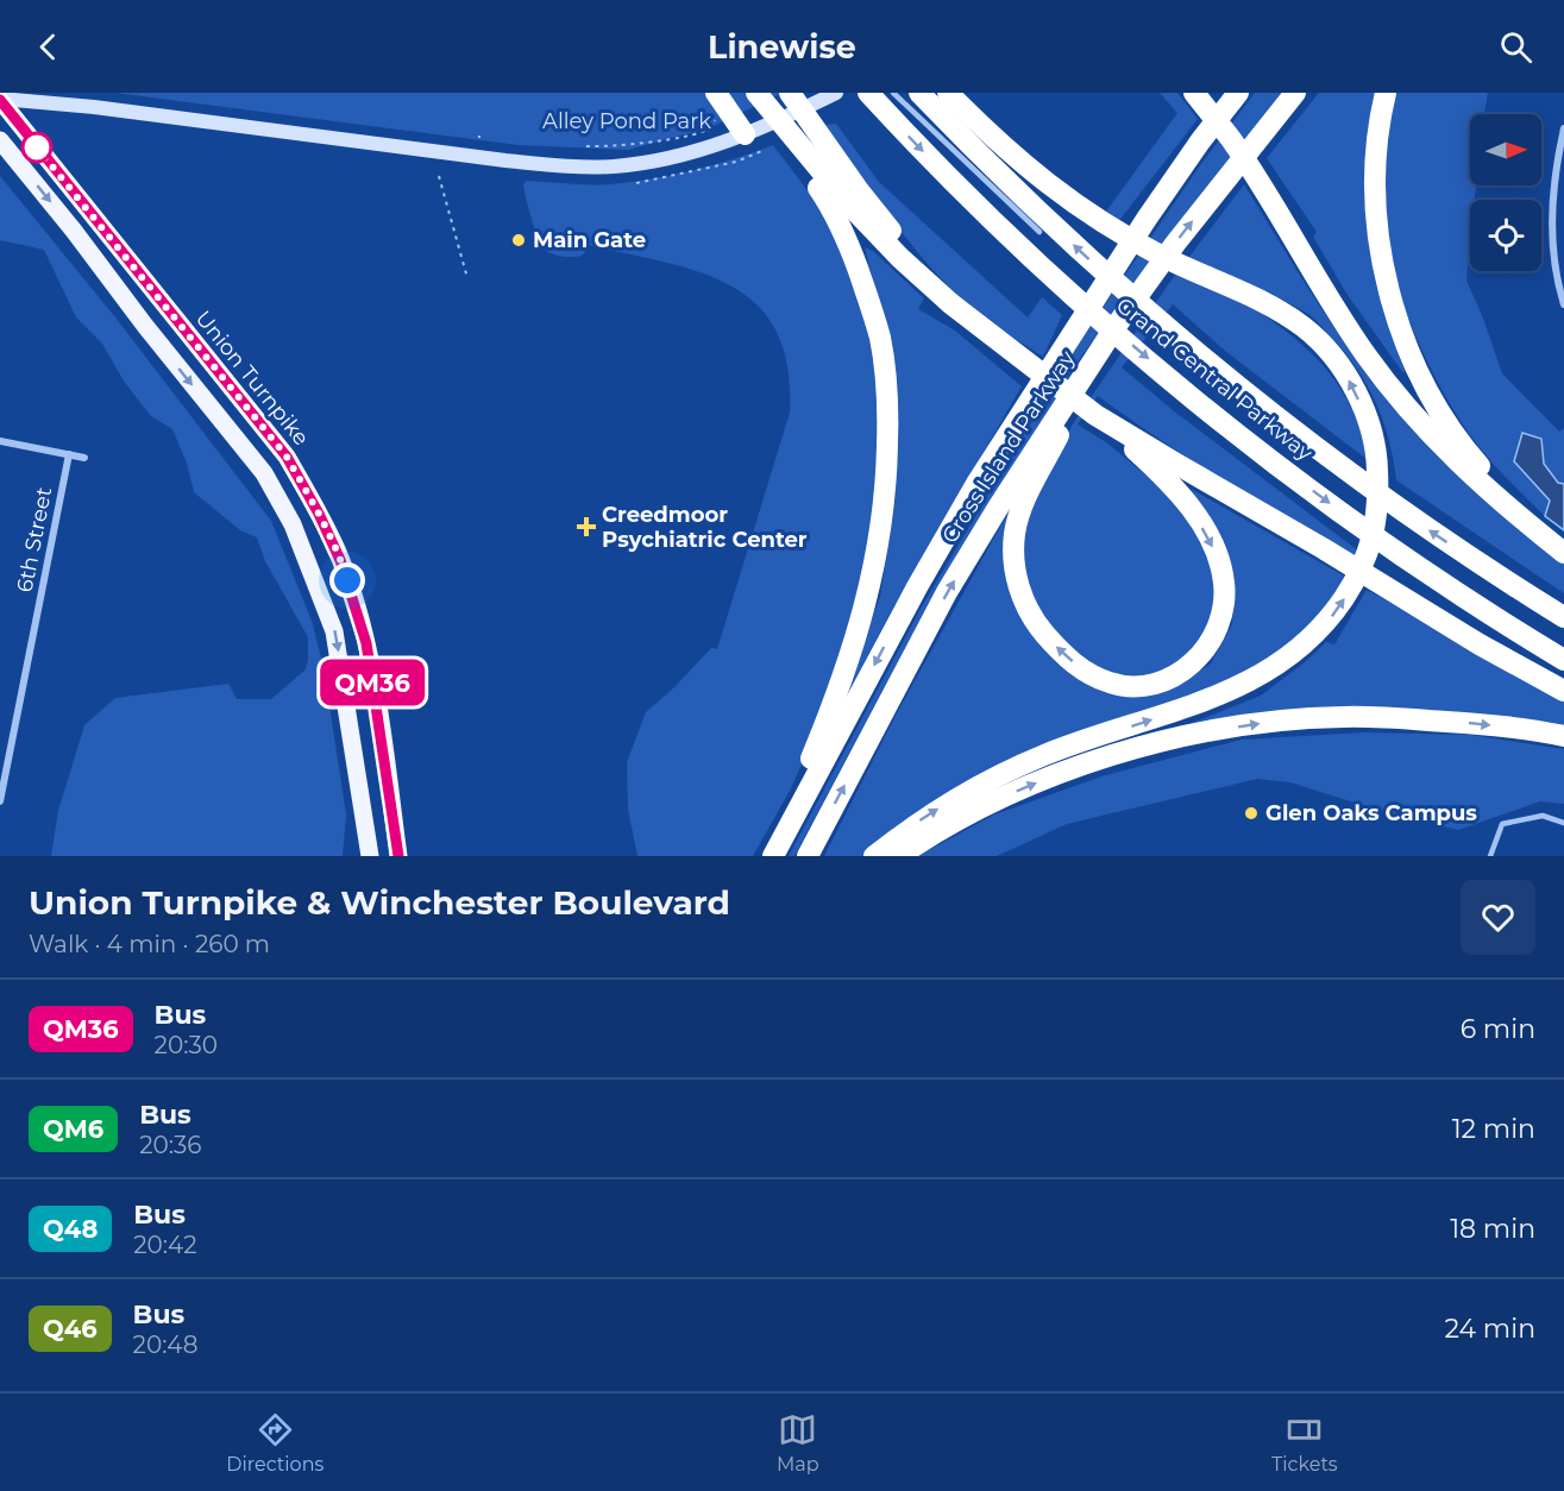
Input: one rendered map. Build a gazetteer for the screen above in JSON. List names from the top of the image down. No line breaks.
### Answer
{"streets":{"highway":["Grand Central Parkway","Cross Island Parkway"],"main road":["Union Turnpike"],"street":["6th Street"]},"parks":["Alley Pond Park"],"places":{"other":["Main Gate","Glen Oaks Campus"],"health":["Creedmoor Psychiatric Center"]},"lines":["bus line QM36"],"north":"right","page":{"header":"Linewise","on_map":"QM36","heading":["Union Turnpike & Winchester Boulevard","Walk · 4 min · 260 m"],"list":[{"mark":"QM36","name":"Bus","note":"20:30","value":"6 min"},{"mark":"QM6","name":"Bus","note":"20:36","value":"12 min"},{"mark":"Q48","name":"Bus","note":"20:42","value":"18 min"},{"mark":"Q46","name":"Bus","note":"20:48","value":"24 min"}],"tabs":["Directions","Map","Tickets"]}}
